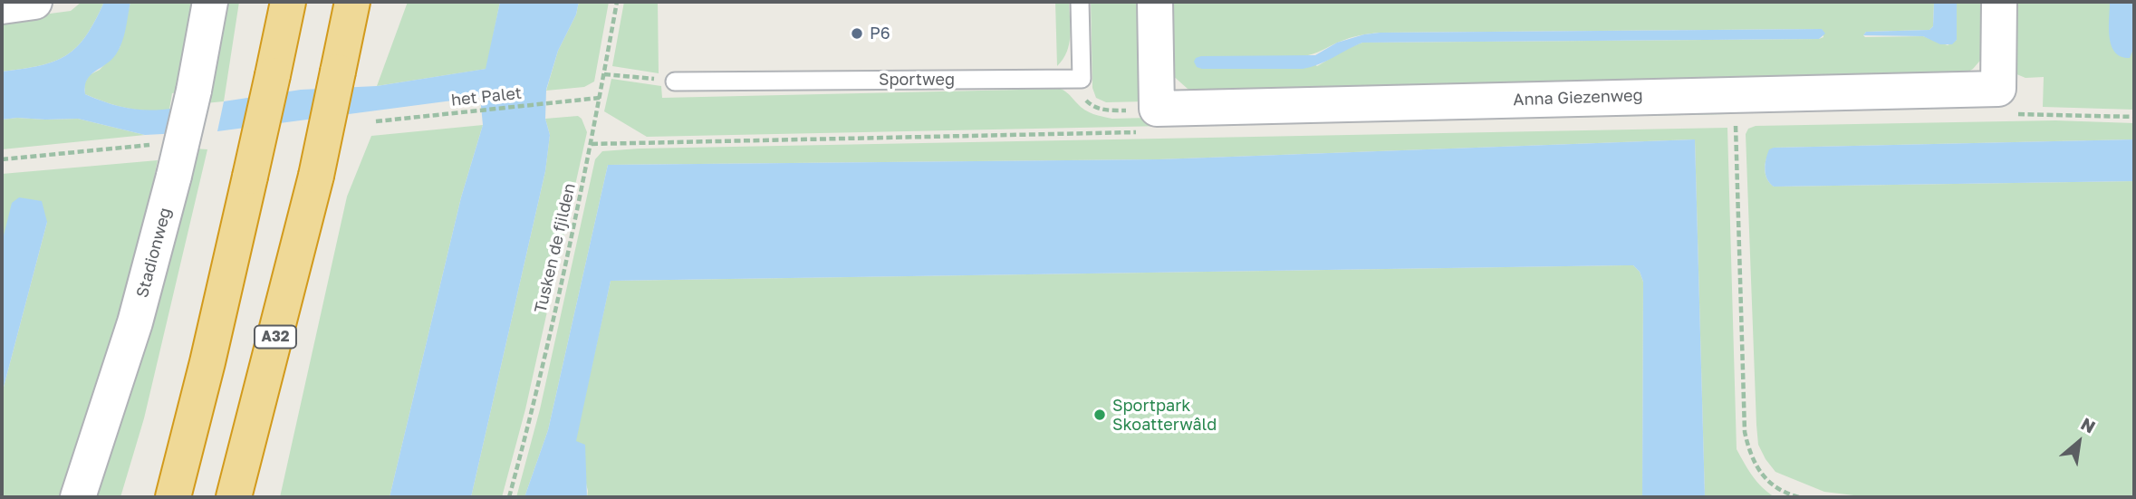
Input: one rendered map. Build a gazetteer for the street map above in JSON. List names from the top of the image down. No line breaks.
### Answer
{"streets":{"highway":["A32"],"street":["Anna Giezenweg","Stadionweg"],"lane":["Sportweg"],"path":["het Palet","Tusken de fjilden"]},"crossings":[["het Palet","Tusken de fjilden"]],"places":["P6","Sportpark Skoatterwâld"],"north":"top right"}
